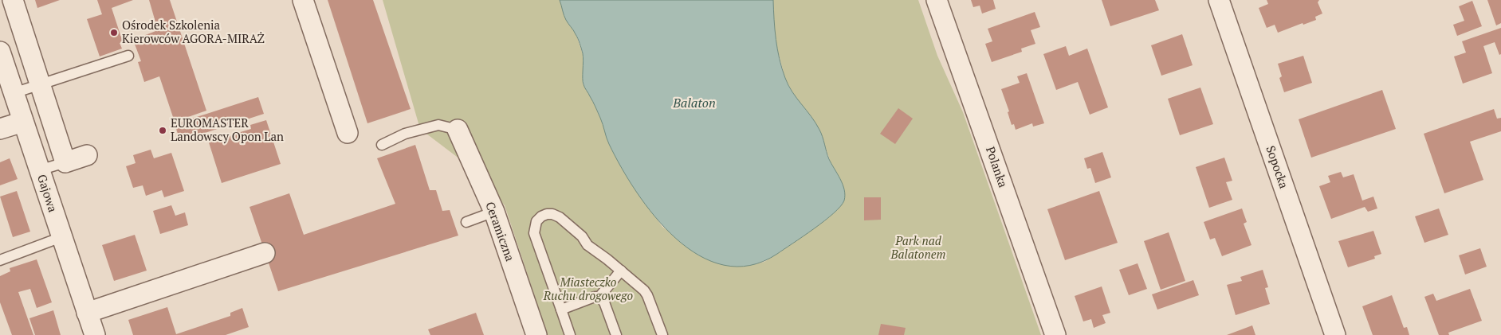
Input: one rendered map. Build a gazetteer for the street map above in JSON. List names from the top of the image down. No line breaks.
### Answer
{"streets":{"street":["Polanka","Sopocka","Gajowa","Ceramiczna"]},"water":["Balaton"],"parks":["Park nad Balatonem","Miasteczko Ruchu drogowego"],"places":["Ośrodek Szkolenia Kierowców AGORA-MIRAŻ","EUROMASTER Landowscy Opon Lan"]}
